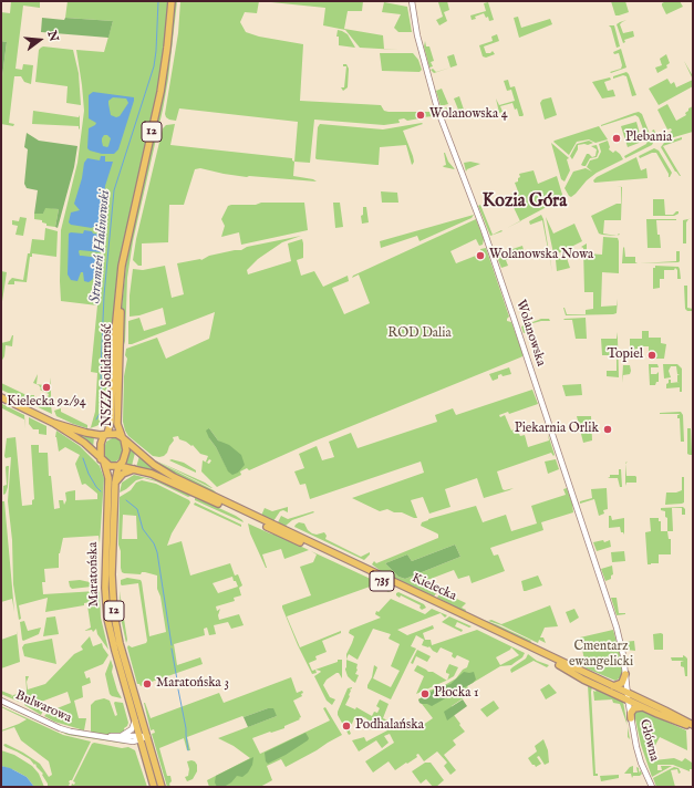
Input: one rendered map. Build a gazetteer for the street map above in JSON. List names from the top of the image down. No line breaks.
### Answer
{"streets":{"main road":["12","NSZZ Solidarność","Maratońska","735","Kielecka"],"street":["Wolanowska","Bulwarowa","Główna"]},"crossings":[["12","NSZZ Solidarność"],["12","Maratońska"],["12","735"],["12","Kielecka"],["Wolanowska","Kielecka"],["Wolanowska","Główna"],["NSZZ Solidarność","Maratońska"],["NSZZ Solidarność","735"],["NSZZ Solidarność","Kielecka"],["Maratońska","735"],["Maratońska","Kielecka"],["Maratońska","Bulwarowa"],["735","Kielecka"],["Kielecka","Główna"]],"districts":["Kozia Góra"],"water":["Strumień Halinowski"],"parks":["ROD Dalia","Cmentarz ewangelicki"],"places":["Wolanowska 4","Plebania","Wolanowska Nowa","Topiel","Kielecka 92/94","Piekarnia Orlik","Maratońska 3","Płocka 1","Podhalańska"],"north":"right"}
